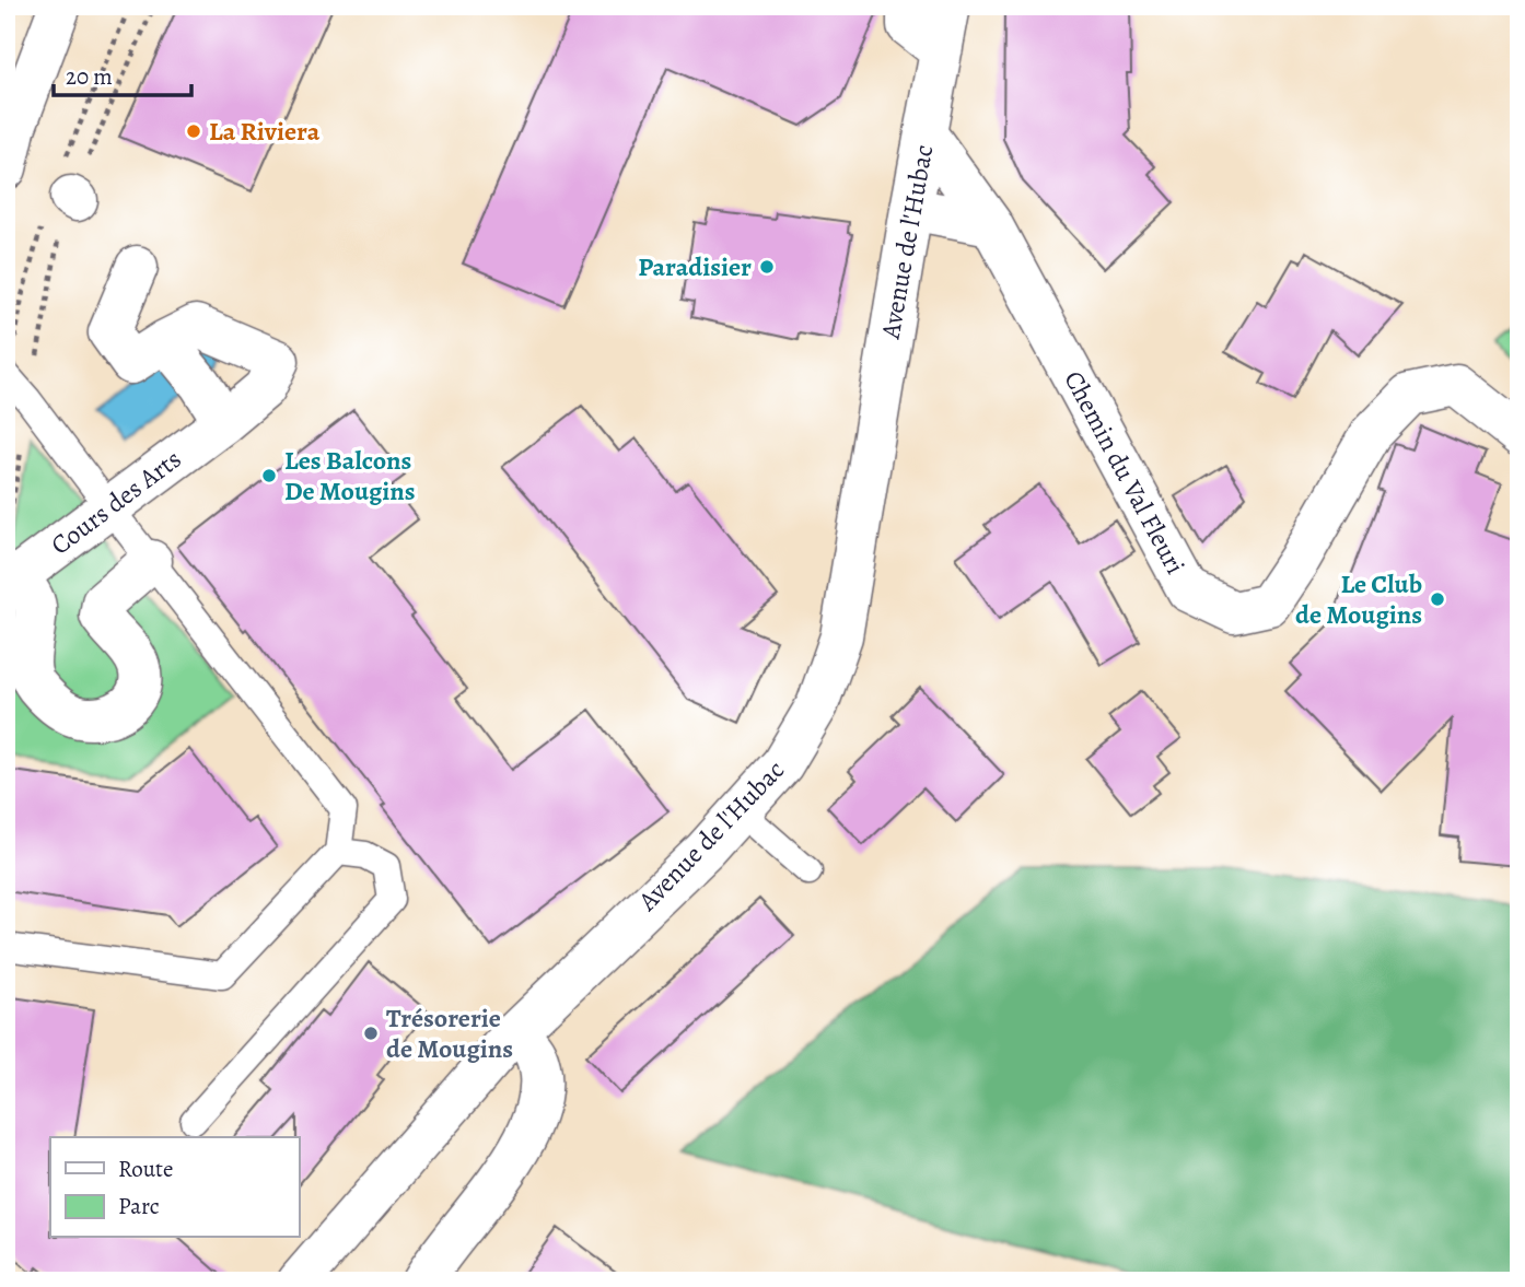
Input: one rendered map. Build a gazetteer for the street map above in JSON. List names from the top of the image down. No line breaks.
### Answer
{"streets":{"street":["Avenue de l'Hubac","Chemin du Val Fleuri","Cours des Arts"]},"crossings":[["Avenue de l'Hubac","Chemin du Val Fleuri"]],"places":["La Riviera","Paradisier","Les Balcons De Mougins","Le Club de Mougins","Trésorerie de Mougins"],"legend":["Route","Parc"],"scale_bar":"20 m"}
